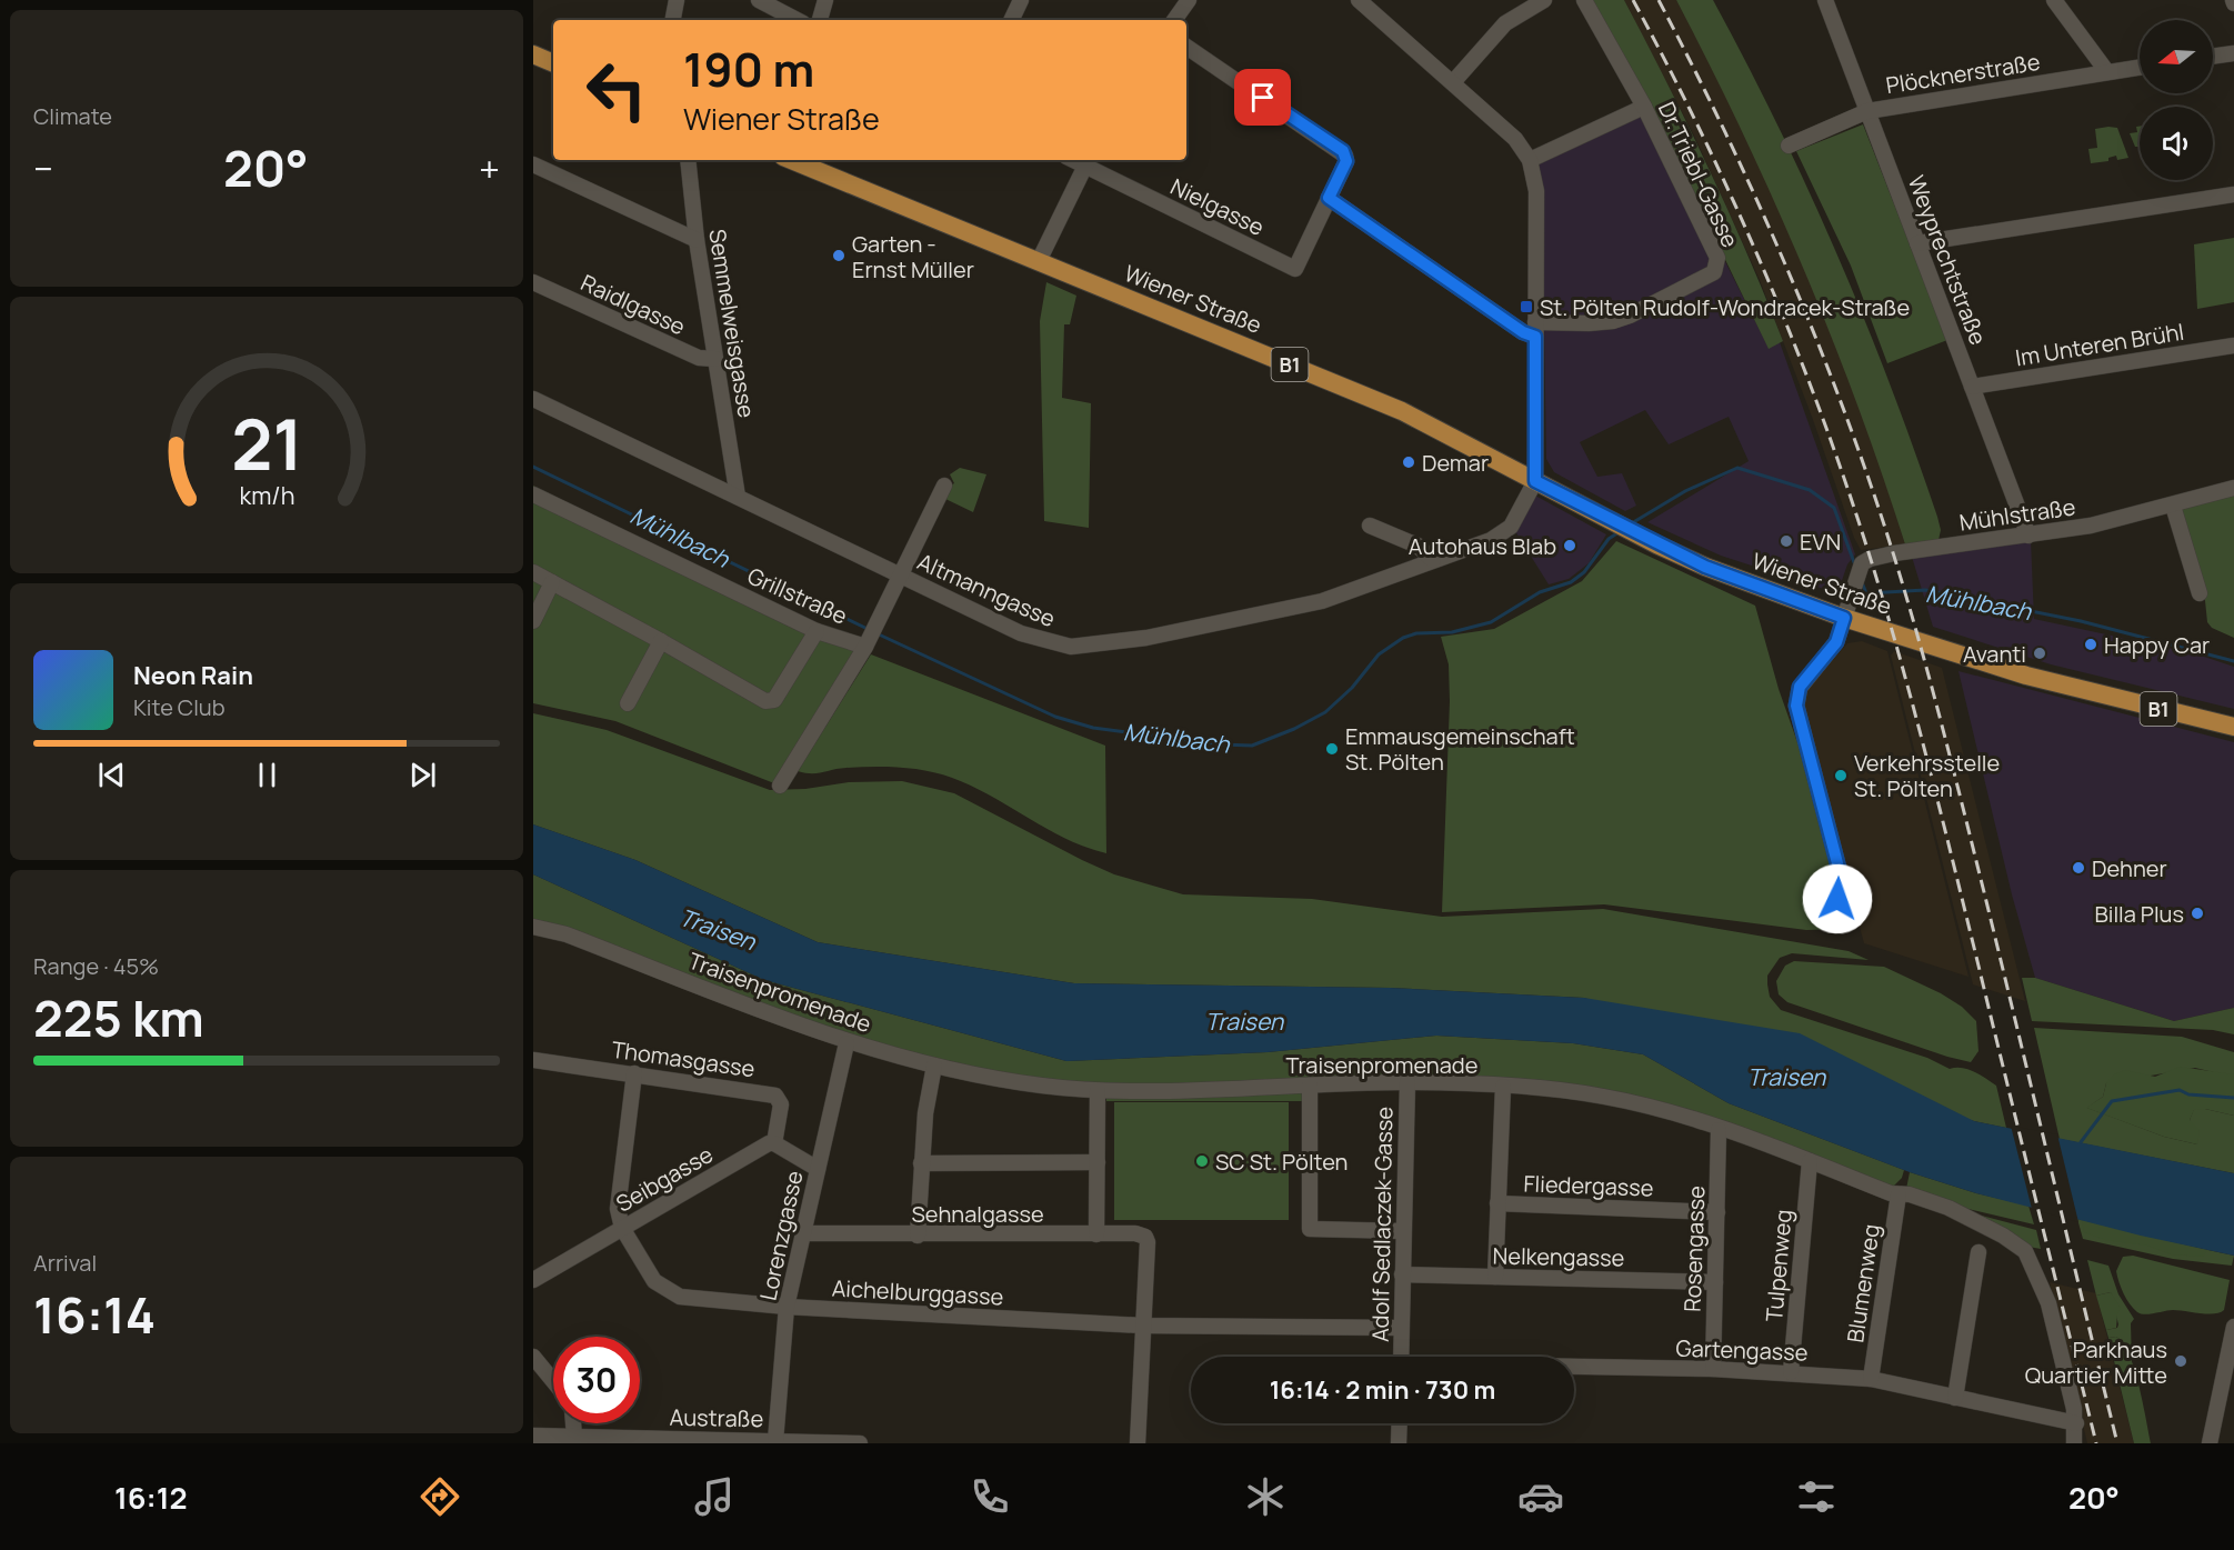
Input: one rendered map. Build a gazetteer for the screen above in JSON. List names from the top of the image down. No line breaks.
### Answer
{"streets":{"main road":["Wiener Straße","B1"],"street":["Plöcknerstraße","Dr.Triebl-Gasse","Nielgasse","Weyprechtstraße","Raidlgasse","Semmelweisgasse","Im Unteren Brühl","Mühlstraße","Altmanngasse","Grillstraße","Traisenpromenade","Thomasgasse","Seibgasse","Fliedergasse","Sehnalgasse","Adolf Sedlaczek-Gasse","Lorenzgasse","Rosengasse","Nelkengasse","Tulpenweg","Blumenweg","Aichelburggasse","Gartengasse","Austraße"]},"crossings":[["Plöcknerstraße","Weyprechtstraße"],["Weyprechtstraße","Im Unteren Brühl"],["Weyprechtstraße","Mühlstraße"],["Wiener Straße","Mühlstraße"],["Wiener Straße","Altmanngasse"],["Raidlgasse","Semmelweisgasse"],["Semmelweisgasse","Altmanngasse"],["Traisenpromenade","Adolf Sedlaczek-Gasse"],["Traisenpromenade","Lorenzgasse"],["Traisenpromenade","Rosengasse"],["Traisenpromenade","Tulpenweg"],["Traisenpromenade","Blumenweg"],["Traisenpromenade","Gartengasse"],["Thomasgasse","Seibgasse"],["Thomasgasse","Aichelburggasse"],["Seibgasse","Aichelburggasse"],["Fliedergasse","Rosengasse"],["Sehnalgasse","Lorenzgasse"],["Sehnalgasse","Aichelburggasse"],["Adolf Sedlaczek-Gasse","Nelkengasse"],["Adolf Sedlaczek-Gasse","Aichelburggasse"],["Lorenzgasse","Aichelburggasse"],["Lorenzgasse","Austraße"],["Rosengasse","Nelkengasse"],["Rosengasse","Gartengasse"],["Tulpenweg","Gartengasse"],["Blumenweg","Gartengasse"]],"water":["Mühlbach","Traisen"],"places":{"other":["Garten - Ernst Müller","Demar","EVN","Autohaus Blab","Happy Car","Avanti","Emmausgemeinschaft St. Pölten","Verkehrsstelle St. Pölten","Dehner","Billa Plus","SC St. Pölten","Parkhaus Quartier Mitte"],"transit":["St. Pölten Rudolf-Wondracek-Straße"]},"north":"left","page":{"tile":["Climate",["Range · 45%","225 km"],["Arrival","16:14"]],"turn":["190 m","Wiener Straße"],"heat":["−","20°","+"],"song":["Neon Rain","Kite Club"],"limit":"30","trip":"16:14 · 2 min · 730 m","tabs":["16:12","20°"],"gauge":["21","km/h"]}}
